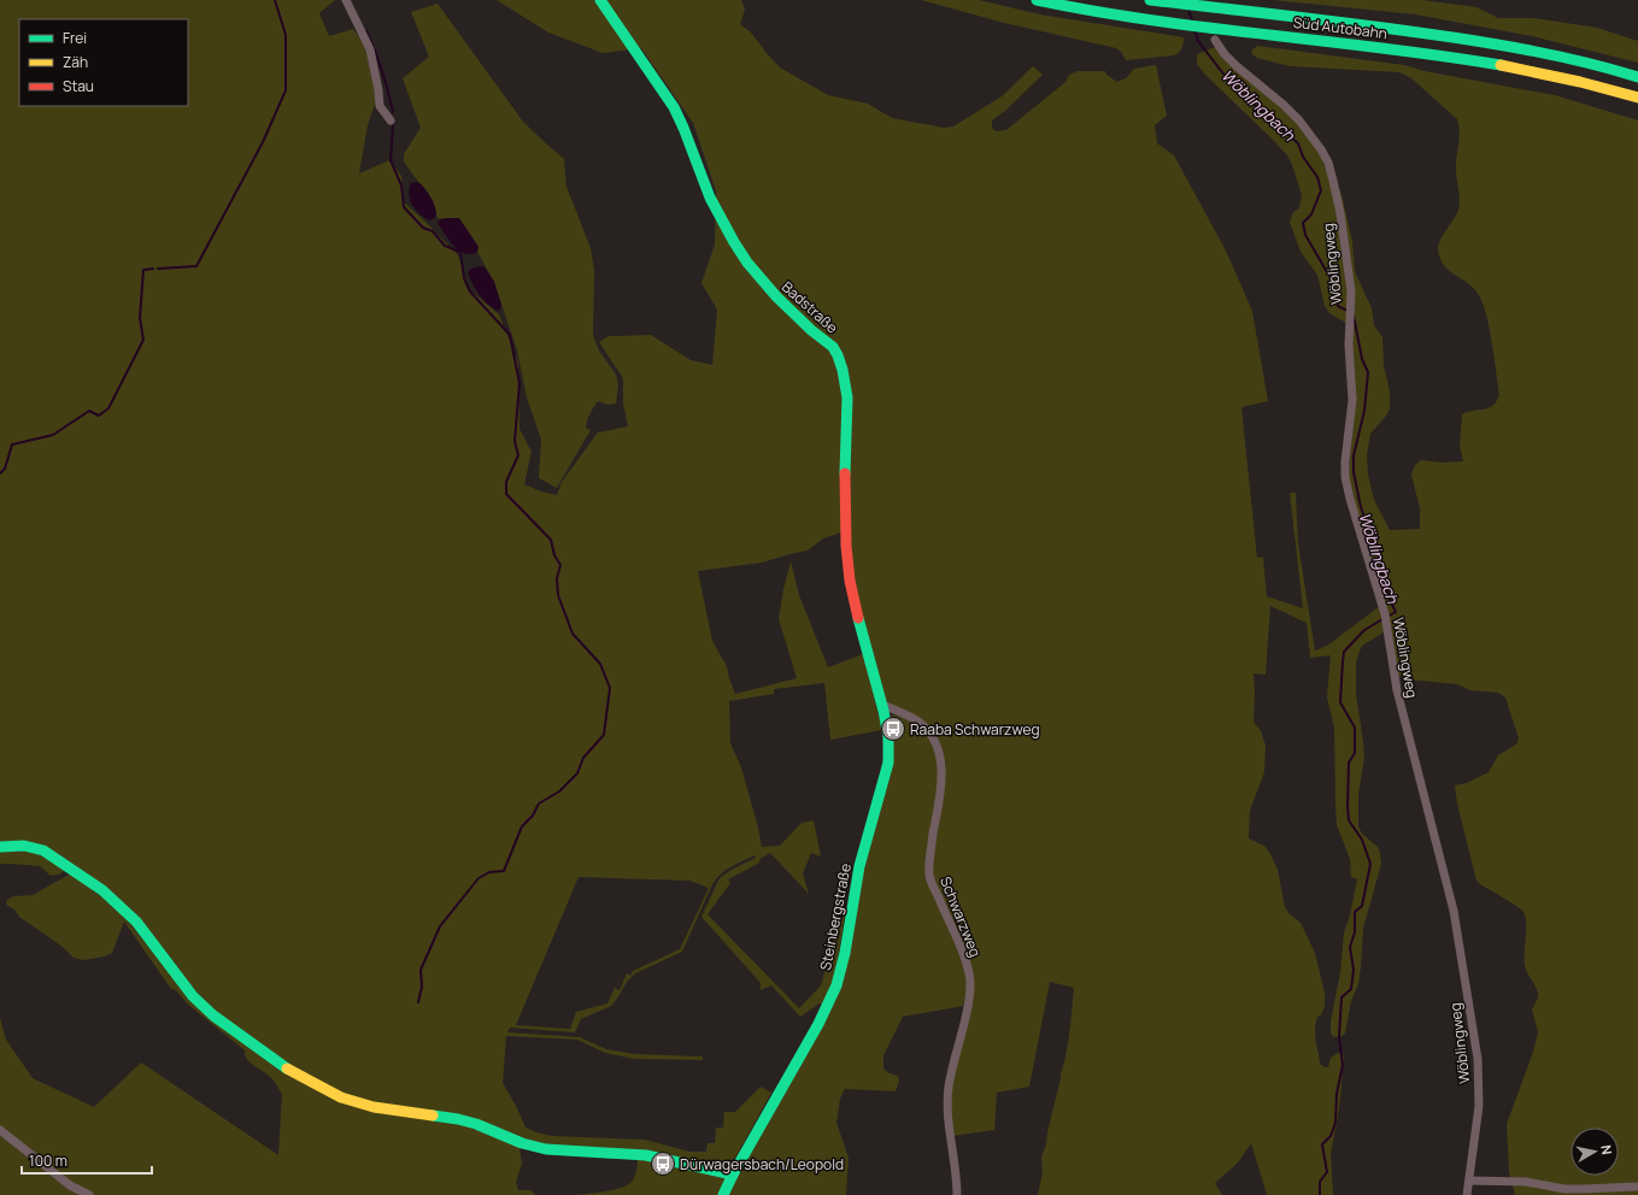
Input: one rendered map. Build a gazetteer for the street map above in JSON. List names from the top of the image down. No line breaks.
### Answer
{"streets":{"main road":["Süd Autobahn","Badstraße","Steinbergstraße"],"street":["Wöblingweg","Schwarzweg"]},"crossings":[["Badstraße","Steinbergstraße"],["Badstraße","Schwarzweg"],["Steinbergstraße","Schwarzweg"]],"water":["Wöblingbach"],"places":{"bus stop":["Raaba Schwarzweg","Dürwagersbach/Leopold"]},"legend":["Frei","Zäh","Stau"],"scale_bar":"100 m","north":"right"}
